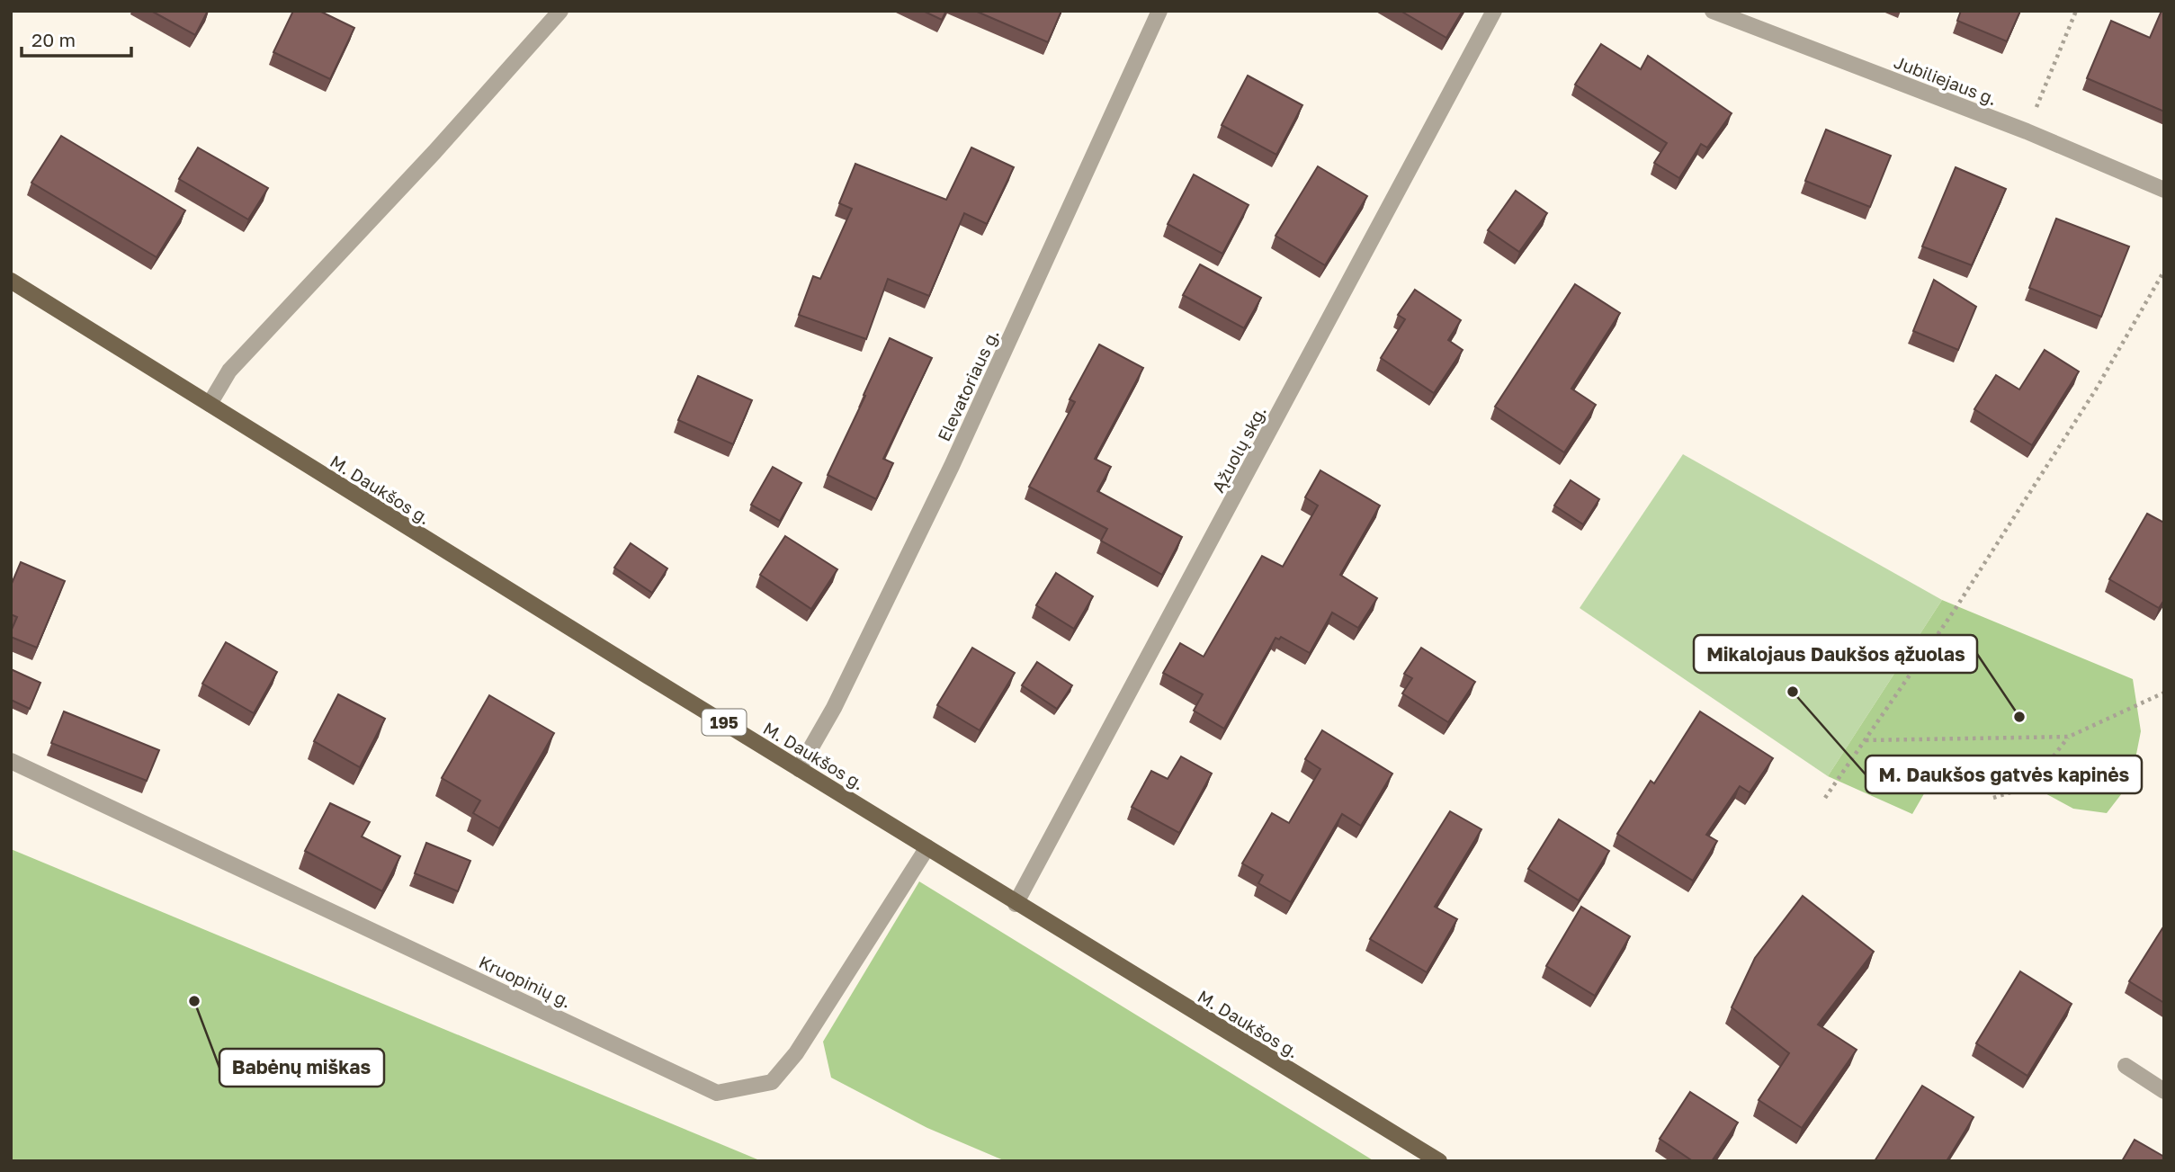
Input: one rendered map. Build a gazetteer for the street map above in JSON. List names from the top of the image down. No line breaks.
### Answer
{"streets":{"main road":["M. Daukšos g.","195"],"street":["Jubiliejaus g.","Elevatoriaus g.","Ąžuolų skg.","Kruopinių g."]},"crossings":[["Elevatoriaus g.","M. Daukšos g."],["Ąžuolų skg.","M. Daukšos g."],["M. Daukšos g.","Kruopinių g."]],"places":["M. Daukšos gatvės kapinės","Mikalojaus Daukšos ąžuolas","Babėnų miškas"],"scale_bar":"20 m"}
